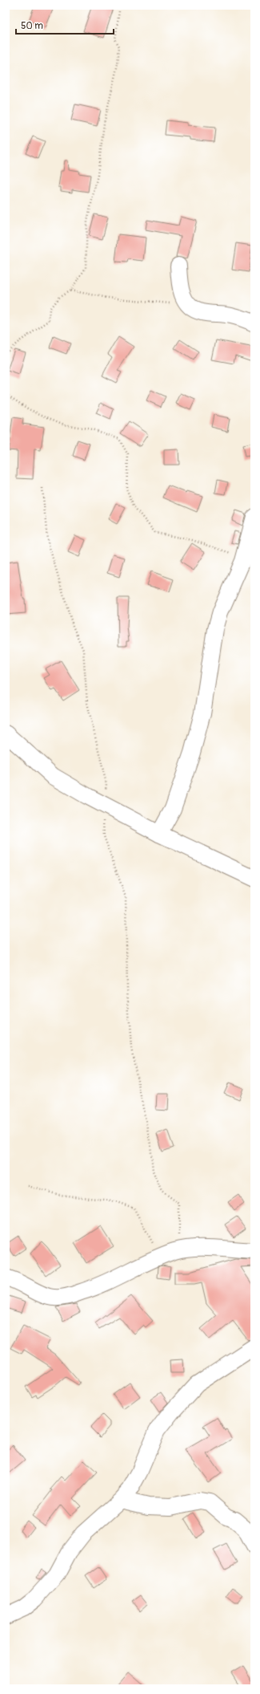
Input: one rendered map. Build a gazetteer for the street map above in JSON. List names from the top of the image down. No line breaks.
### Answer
{"scale_bar":"50 m"}
